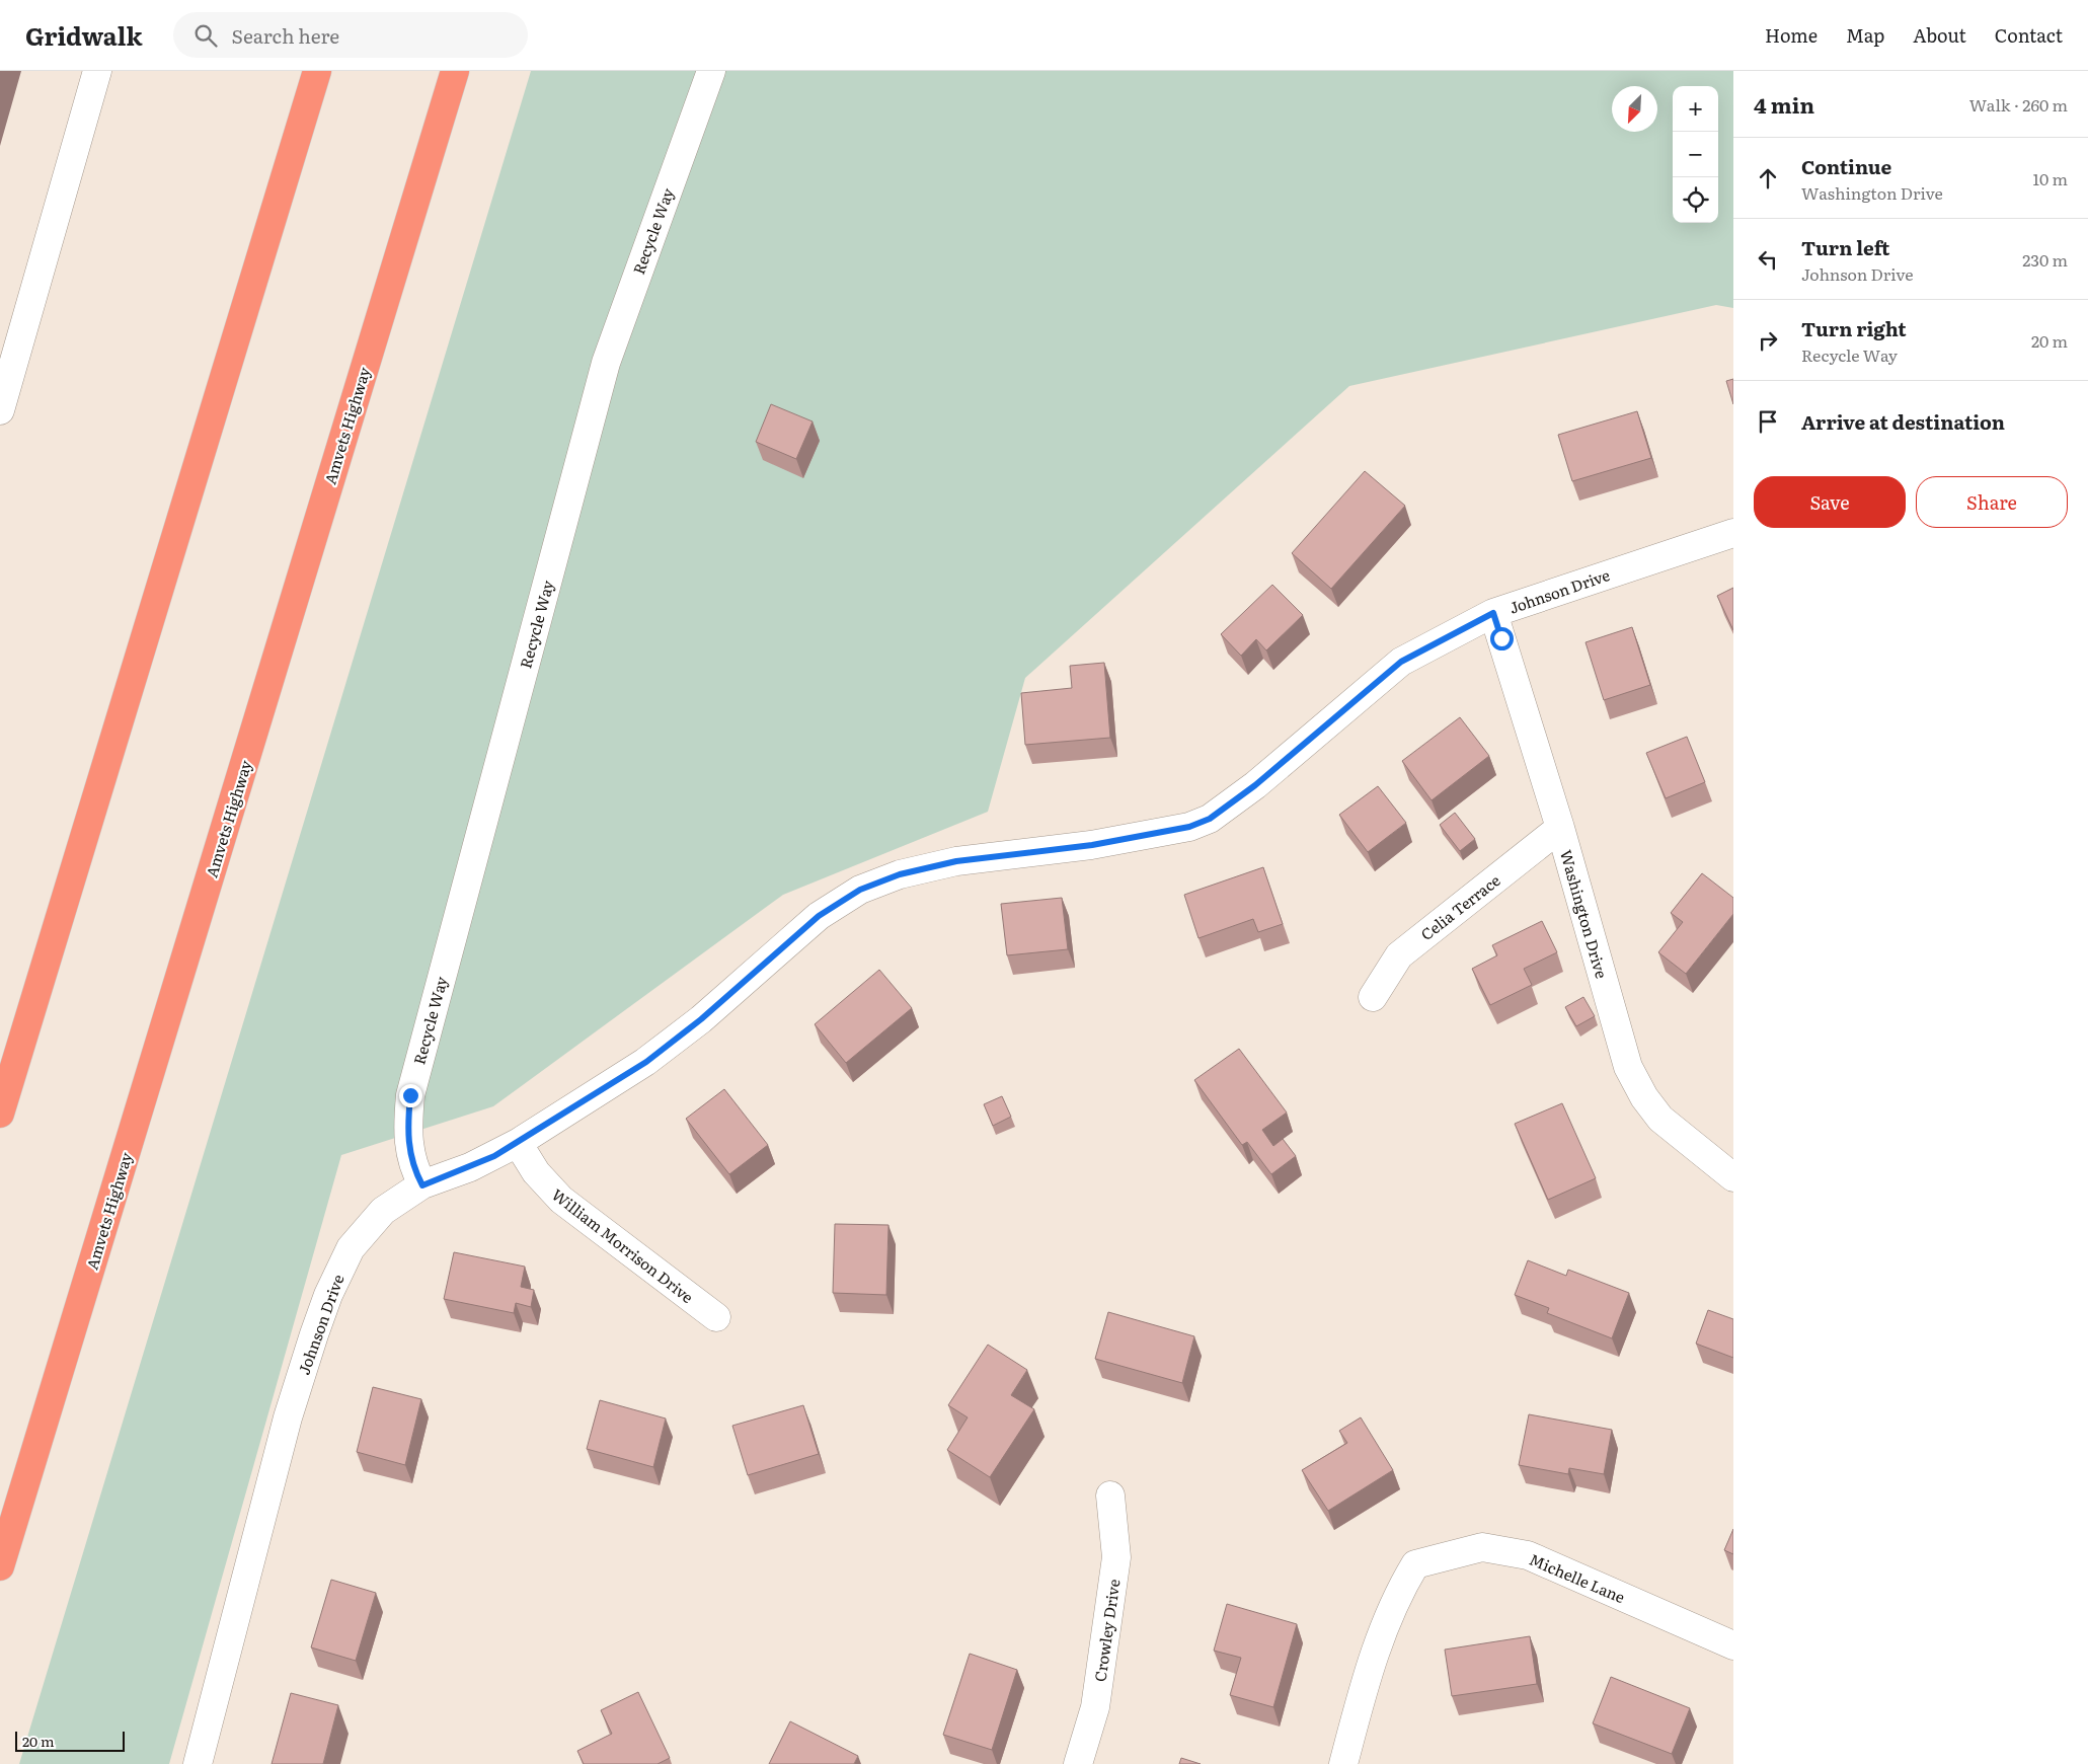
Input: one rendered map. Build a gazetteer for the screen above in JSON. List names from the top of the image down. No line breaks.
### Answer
{"streets":{"highway":["Amvets Highway"],"street":["Recycle Way","Johnson Drive","Celia Terrace","Washington Drive","William Morrison Drive","Michelle Lane","Crowley Drive"]},"crossings":[["Recycle Way","Johnson Drive"],["Johnson Drive","Washington Drive"],["Johnson Drive","William Morrison Drive"],["Celia Terrace","Washington Drive"]],"scale_bar":"20 m","north":"bottom left","page":{"header":"Gridwalk","search":"Search here","nav":["Home","Map","About","Contact"],"heading":["4 min","Walk · 260 m"],"map_buttons":["+","−"],"list":[["Continue","Washington Drive","10 m"],["Turn left","Johnson Drive","230 m"],["Turn right","Recycle Way","20 m"],"Arrive at destination"],"buttons":["Save","Share"],"scale":"20 m"}}
